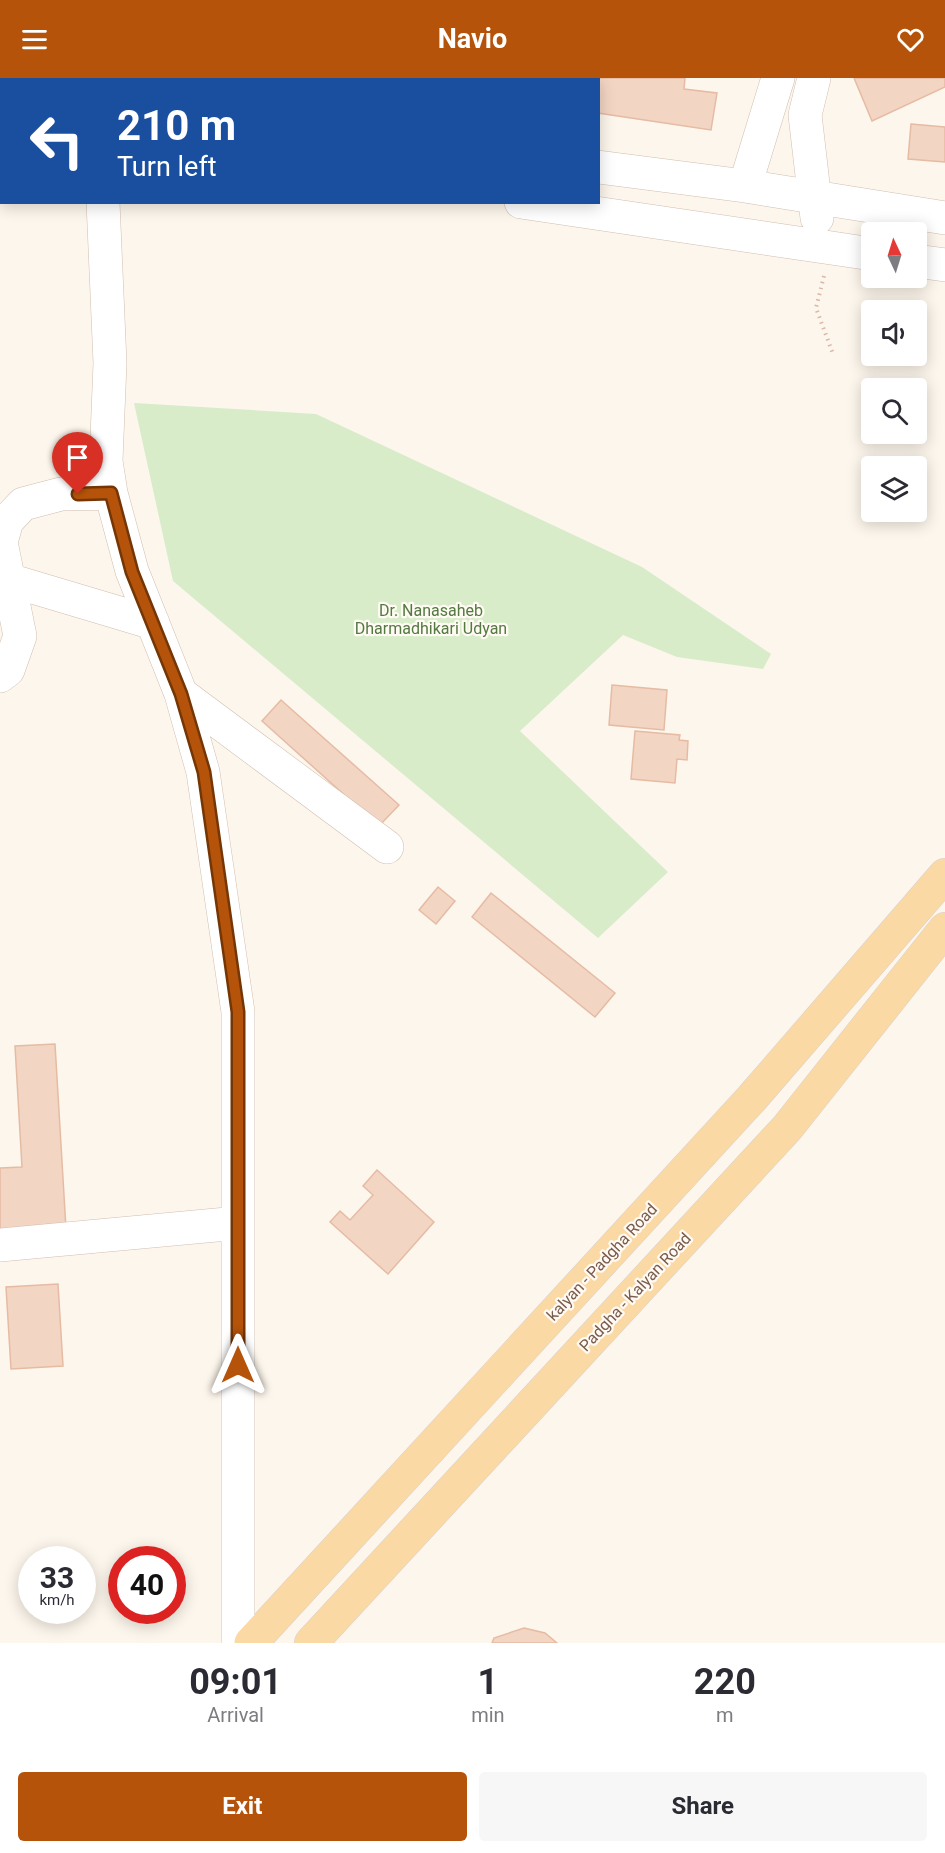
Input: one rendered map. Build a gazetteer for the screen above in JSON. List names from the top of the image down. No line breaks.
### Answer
{"streets":{"main road":["kalyan - Padgha Road","Padgha - Kalyan Road"]},"parks":["Dr. Nanasaheb Dharmadhikari Udyan"],"north":"top","page":{"header":"Navio","turn":["210 m","Turn left"],"speed":"33 km/h","limit":"40","eta":["09:01","Arrival","1","min","220","m"],"buttons":["Exit","Share"]}}
